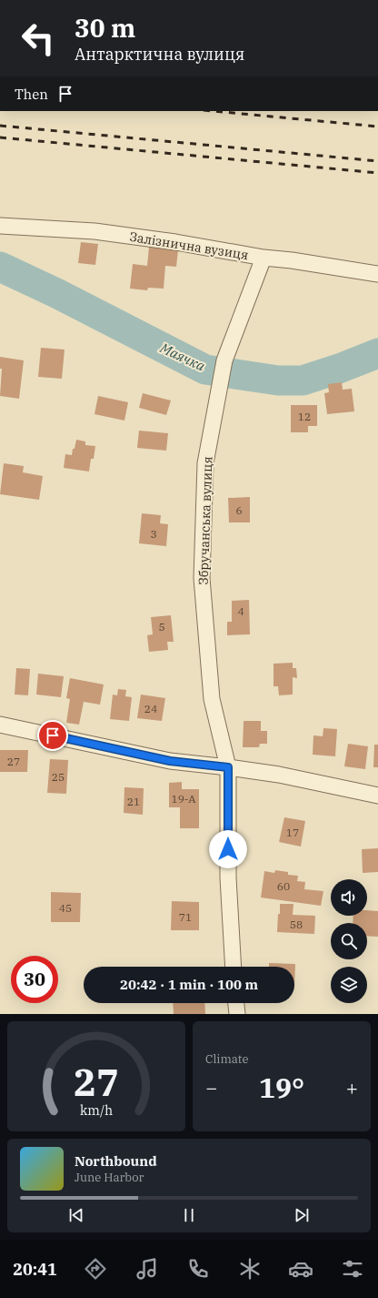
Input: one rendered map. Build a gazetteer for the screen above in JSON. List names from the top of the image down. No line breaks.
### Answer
{"streets":{"street":["Залізнична вузиця","Збручанська вулиця"]},"crossings":[["Залізнична вузиця","Збручанська вулиця"]],"water":["Маячка"],"house_numbers":["12","6","3","4","5","24","27","25","19-А","21","17","60","45","71","58"],"page":{"turn":["30 m","Антарктична вулиця"],"then":"Then","limit":"30","trip":"20:42 · 1 min · 100 m","tile":"Climate","heat":["−","19°","+"],"song":["Northbound","June Harbor"],"tabs":"20:41","gauge":["27","km/h"]}}
